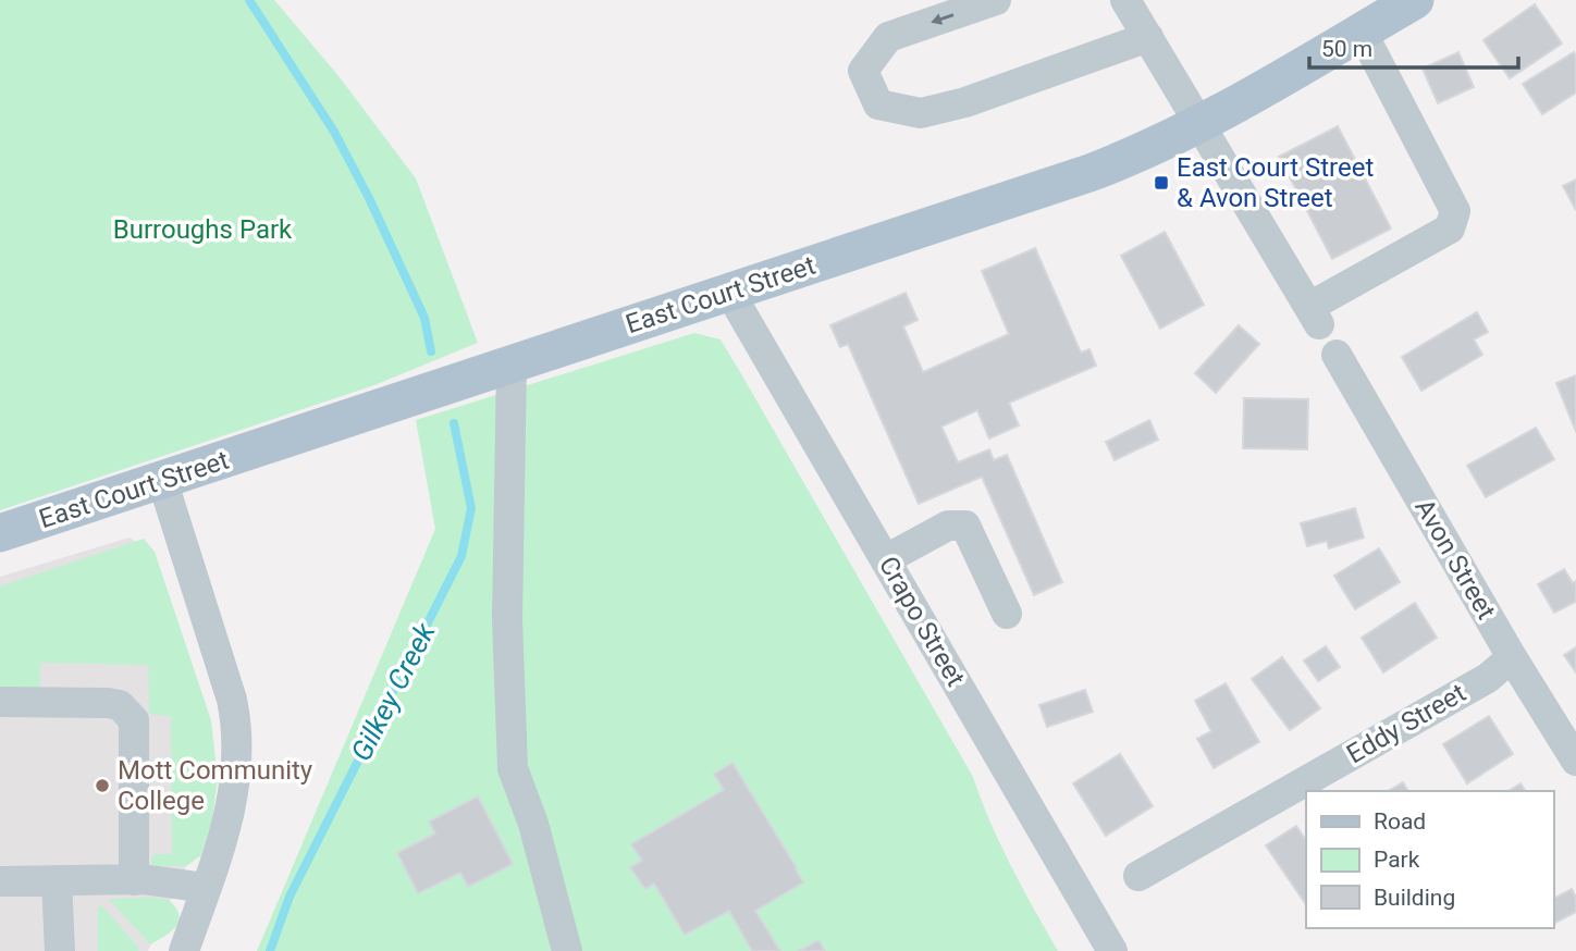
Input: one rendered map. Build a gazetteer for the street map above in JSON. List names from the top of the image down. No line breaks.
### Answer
{"streets":{"main road":["East Court Street"],"street":["Avon Street","Crapo Street","Eddy Street"]},"crossings":[["East Court Street","Crapo Street"],["Avon Street","Eddy Street"]],"water":["Gilkey Creek"],"parks":["Burroughs Park"],"places":{"transit":["East Court Street & Avon Street"],"other":["Mott Community College"]},"legend":["Road","Park","Building"],"scale_bar":"50 m"}
